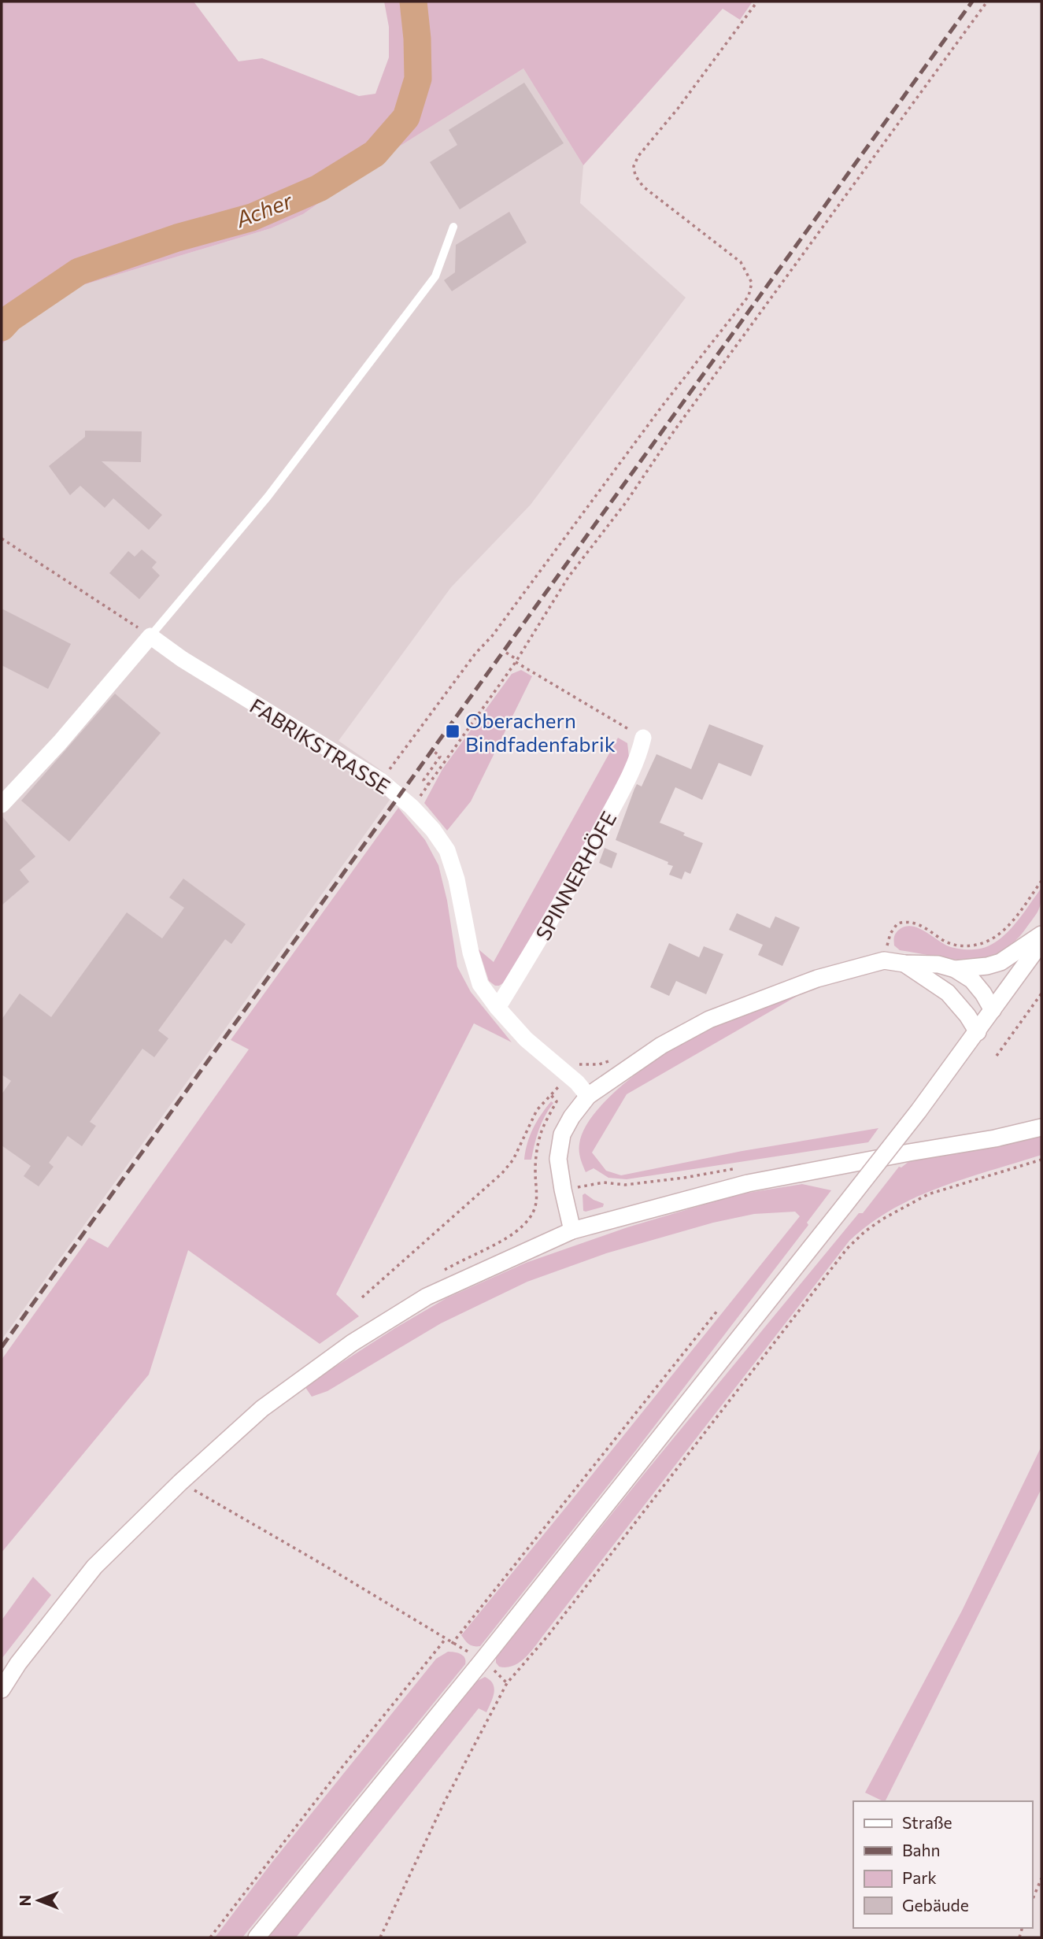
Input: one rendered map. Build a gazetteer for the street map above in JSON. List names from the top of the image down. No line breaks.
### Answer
{"streets":{"street":["FABRIKSTRASSE","SPINNERHÖFE"]},"crossings":[["FABRIKSTRASSE","SPINNERHÖFE"]],"water":["Acher"],"places":{"transit":["Oberachern Bindfadenfabrik"]},"legend":["Straße","Bahn","Park","Gebäude"],"north":"left"}
